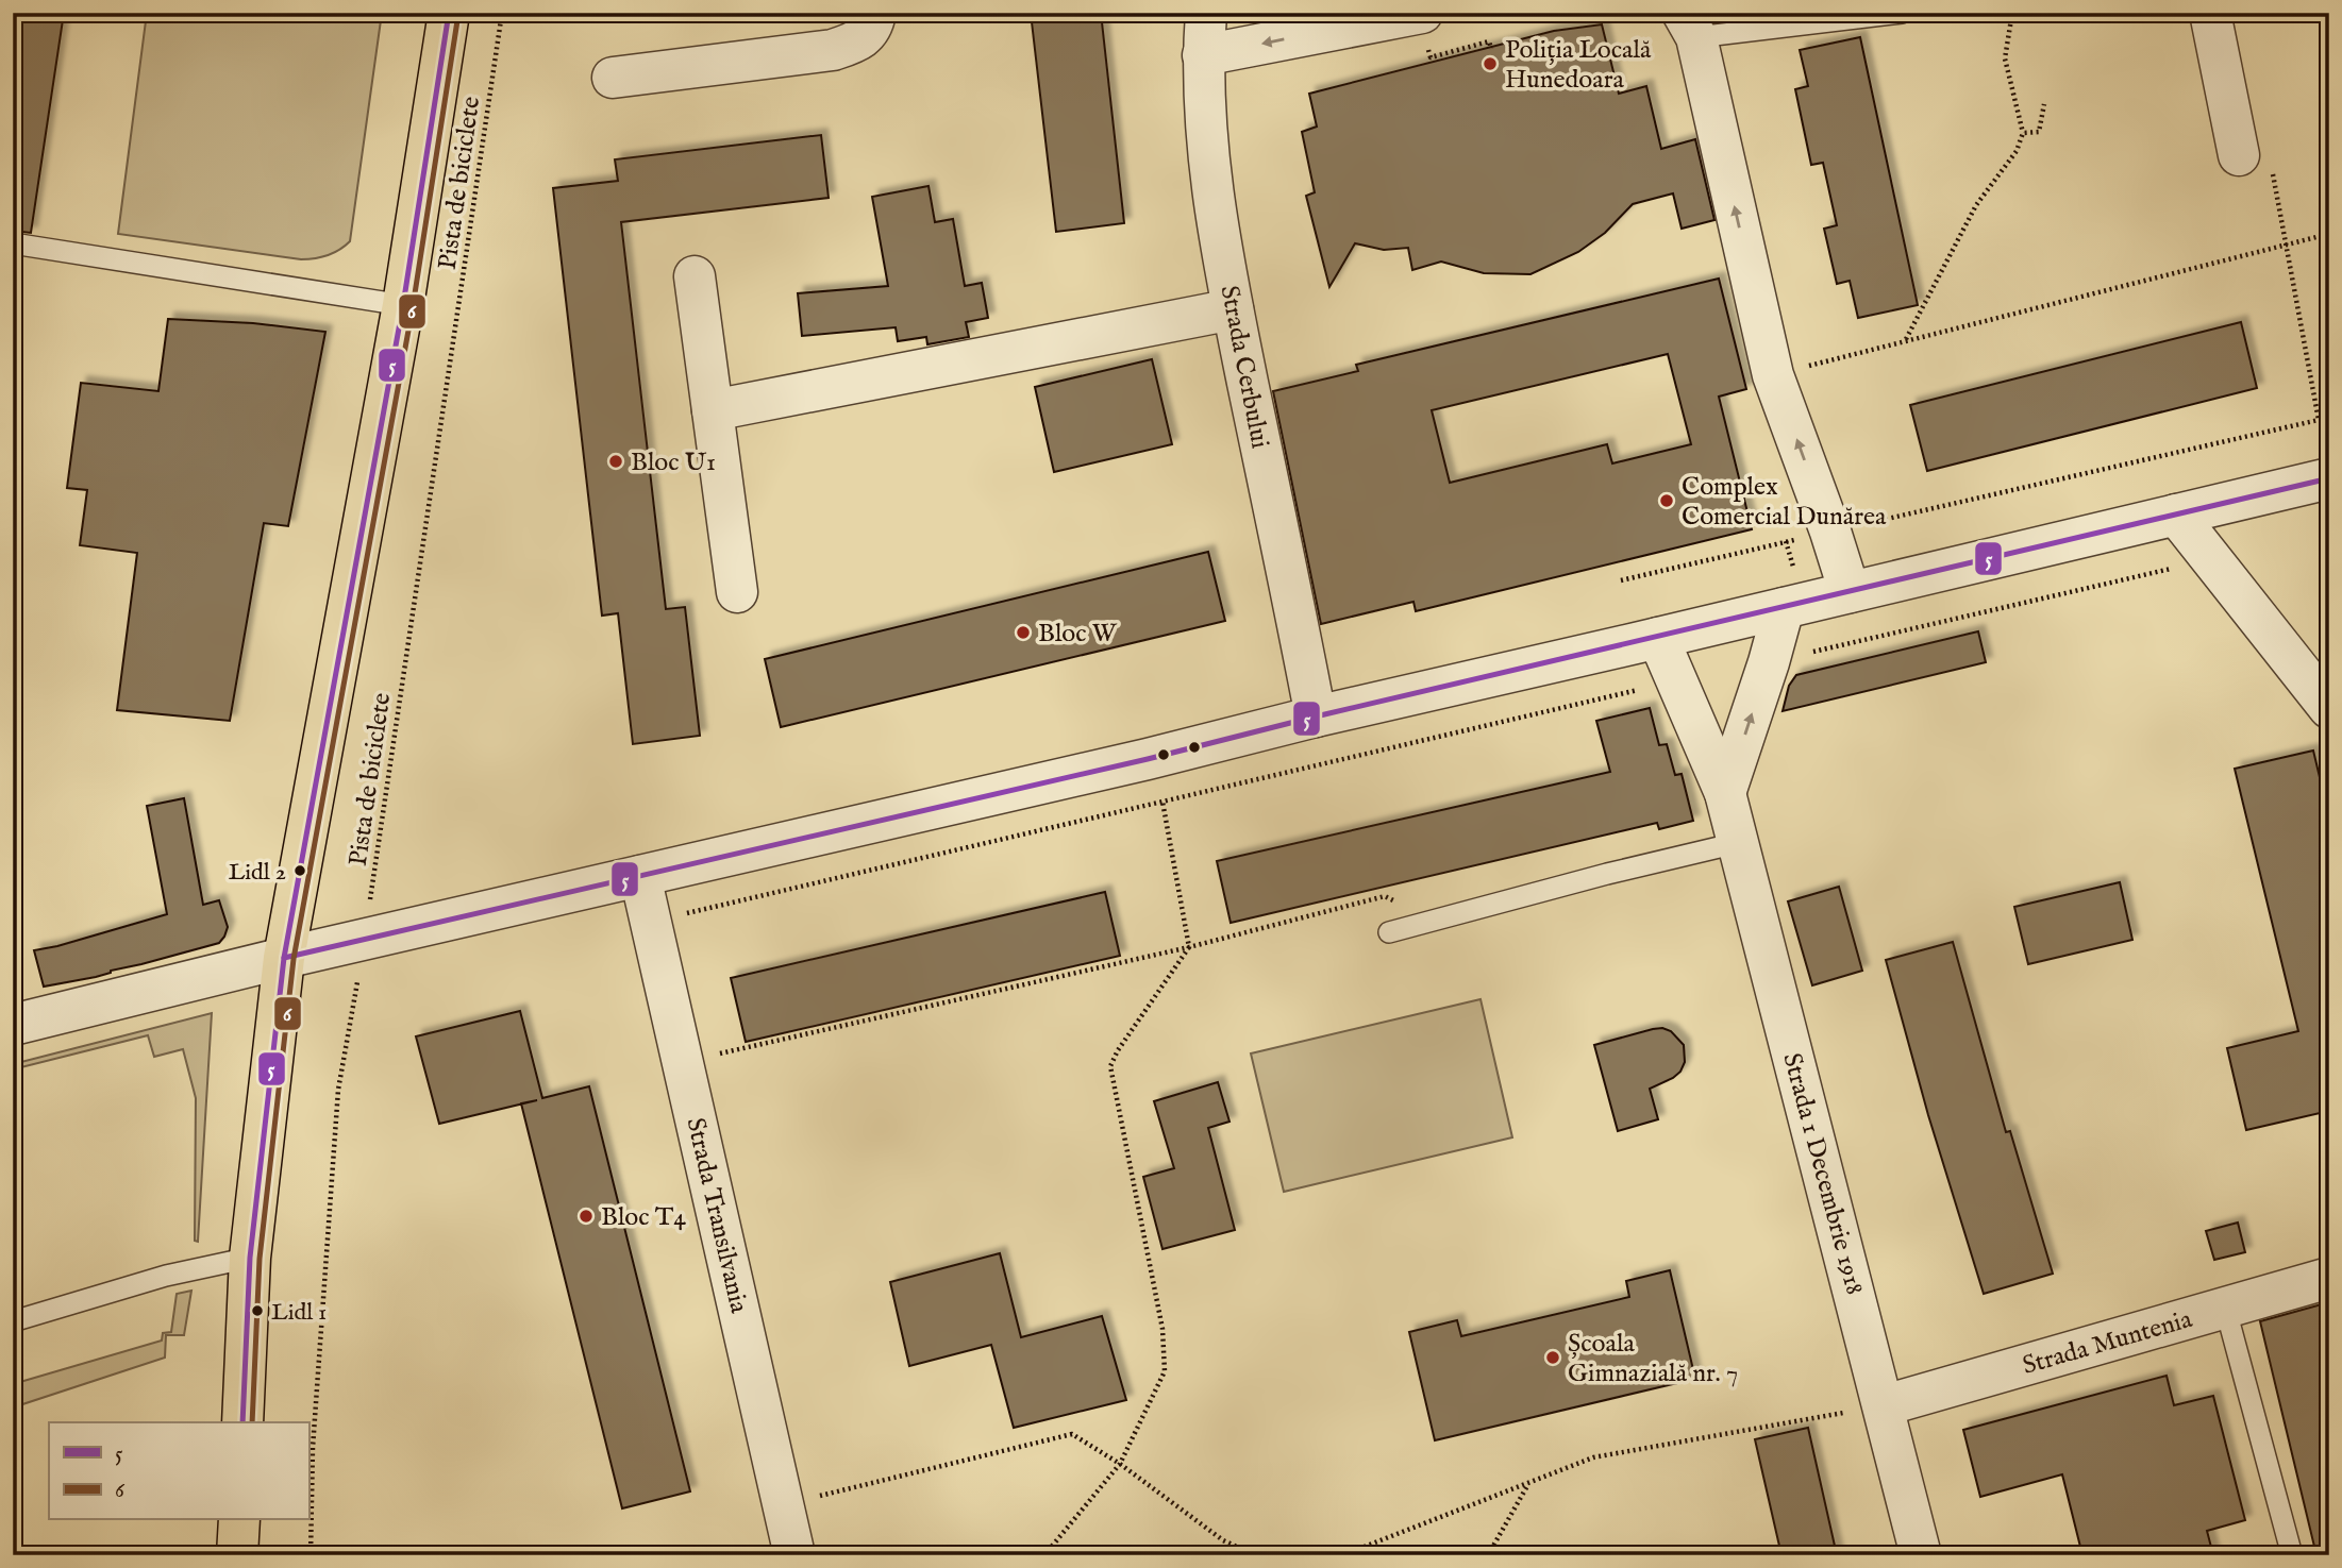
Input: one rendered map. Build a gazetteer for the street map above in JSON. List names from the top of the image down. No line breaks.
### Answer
{"streets":{"street":["Strada Cerbului","Strada 1 Decembrie 1918","Strada Transilvania","Strada Muntenia"],"path":["Pista de biciclete"]},"crossings":[["Strada 1 Decembrie 1918","Strada Muntenia"]],"places":["Poliția Locală Hunedoara","Bloc U1","Complex Comercial Dunărea","Bloc W","Lidl 2","Bloc T4","Lidl 1","Școala Gimnazială nr. 7"],"lines":["transit line 5","transit line 6"],"legend":["5","6"]}
